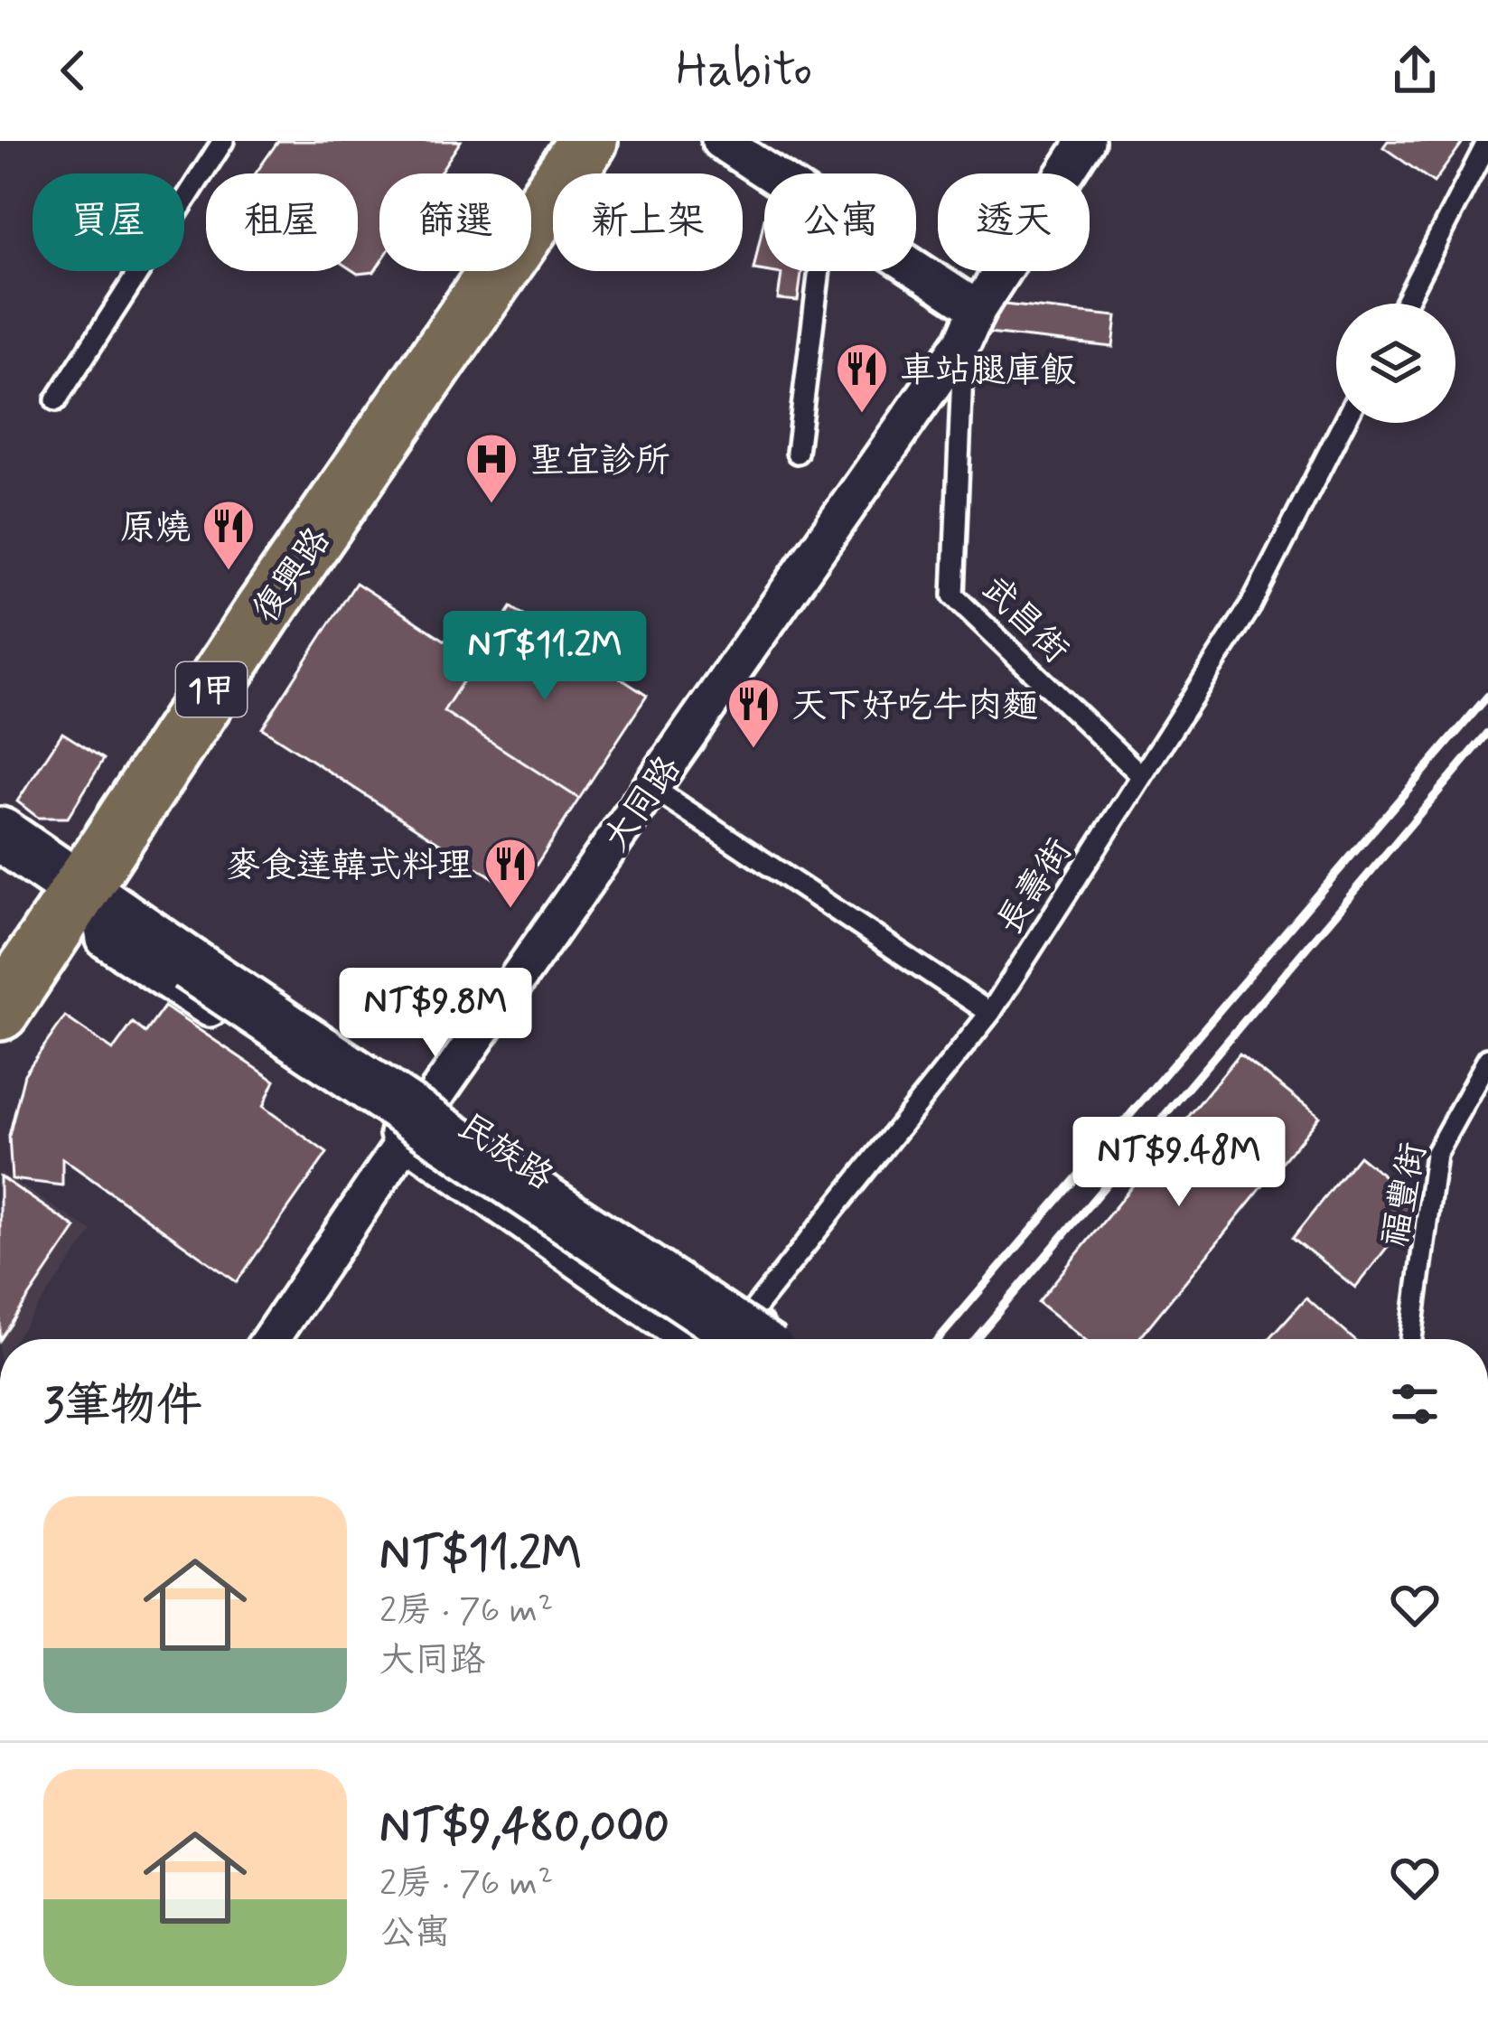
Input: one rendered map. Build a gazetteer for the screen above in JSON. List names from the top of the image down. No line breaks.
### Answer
{"streets":{"main road":["復興路","1甲"],"street":["大同路","民族路"],"lane":["武昌街","長壽街","福豐街"]},"crossings":[["復興路","民族路"],["武昌街","大同路"],["武昌街","長壽街"],["大同路","民族路"],["長壽街","民族路"]],"places":{"restaurant":["車站腿庫飯","原燒","天下好吃牛肉麵","麥食達韓式料理"],"hospital":["聖宜診所"]},"page":{"header":"Habito","chip":["買屋","租屋","篩選","新上架","公寓","透天"],"price":["NT$11.2M","NT$9.8M","NT$9.48M"],"heading":"3筆物件","list":[{"name":"NT$11.2M","note":"2房 · 76 m² · 大同路"},{"name":"NT$9,480,000","note":"2房 · 76 m² · 公寓"}]}}
